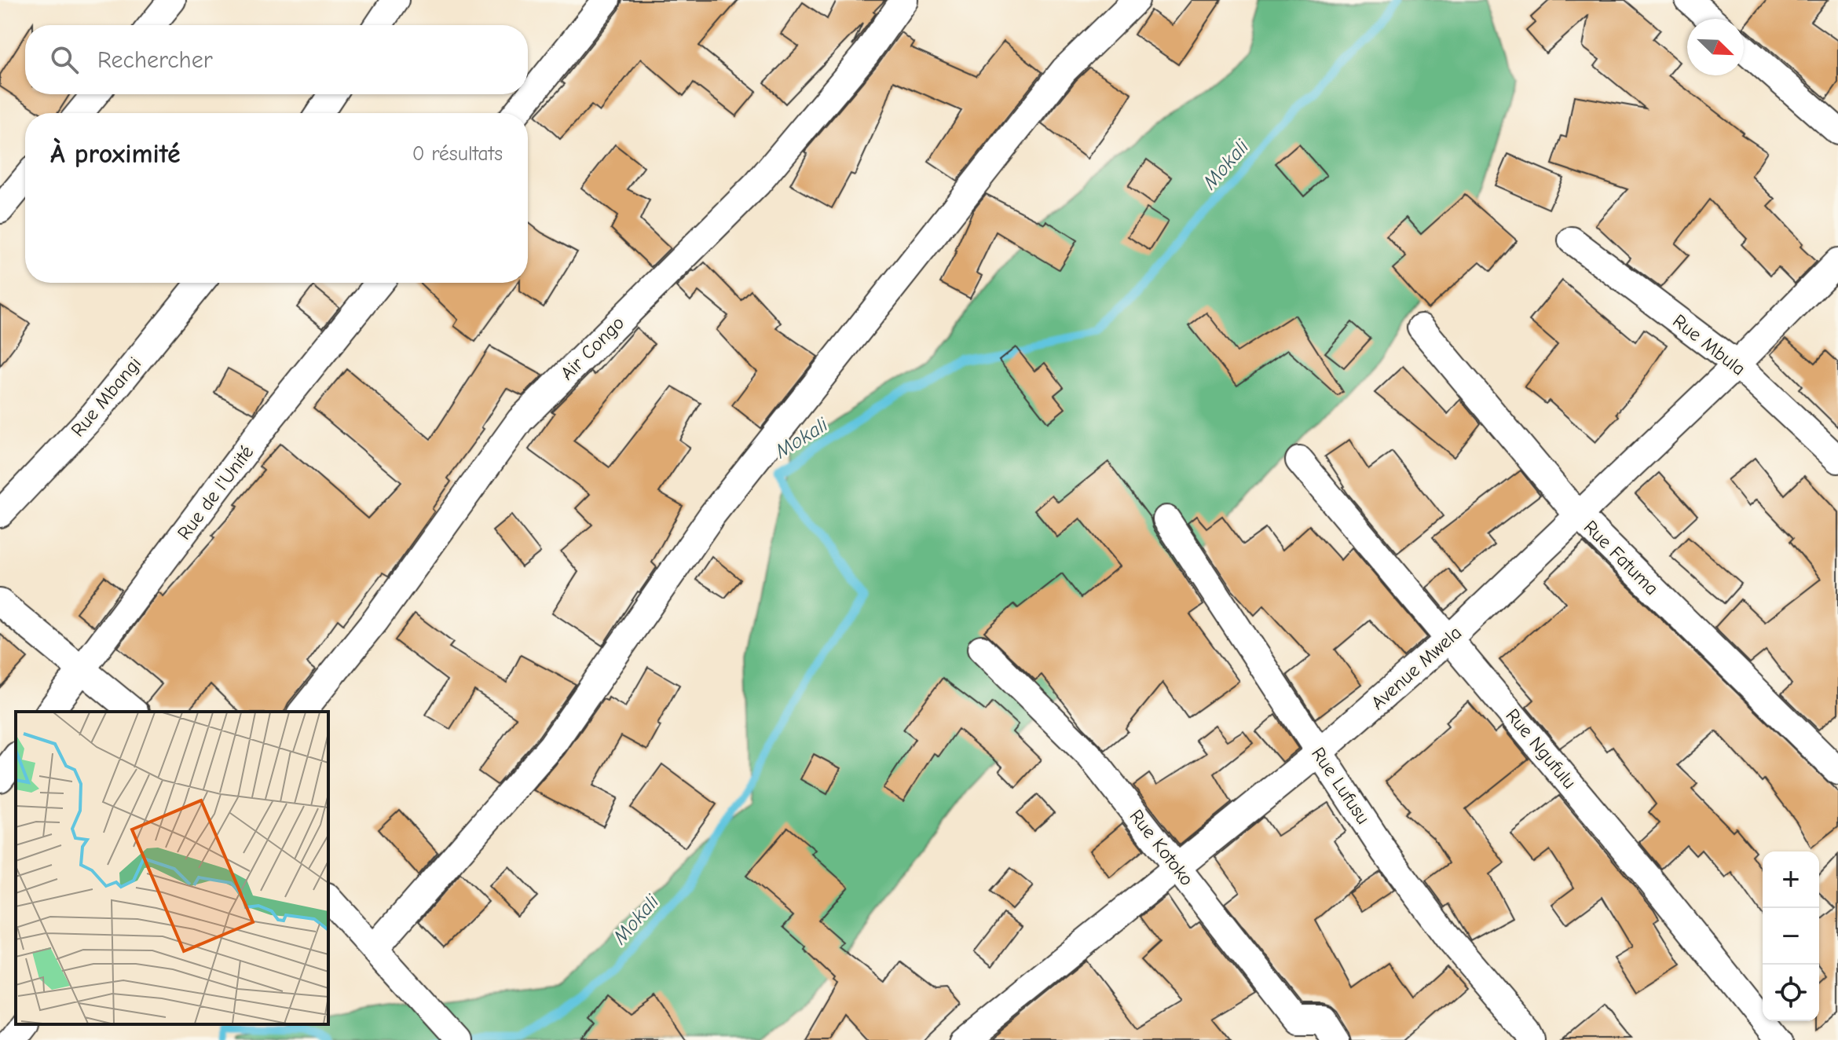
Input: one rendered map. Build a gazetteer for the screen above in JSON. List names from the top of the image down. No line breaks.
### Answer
{"streets":{"street":["Rue Mbula","Air Congo","Rue Mbangi","Rue de l'Unité","Rue Fatuma","Avenue Mwela","Rue Ngufulu","Rue Lufusu","Rue Kotoko"]},"crossings":[["Rue Mbula","Avenue Mwela"],["Rue Fatuma","Avenue Mwela"],["Avenue Mwela","Rue Ngufulu"],["Avenue Mwela","Rue Lufusu"],["Avenue Mwela","Rue Kotoko"]],"water":["Mokali"],"north":"bottom right","page":{"search":"Rechercher","heading":["À proximité","0 résultats"],"map_buttons":["+","−"]}}
